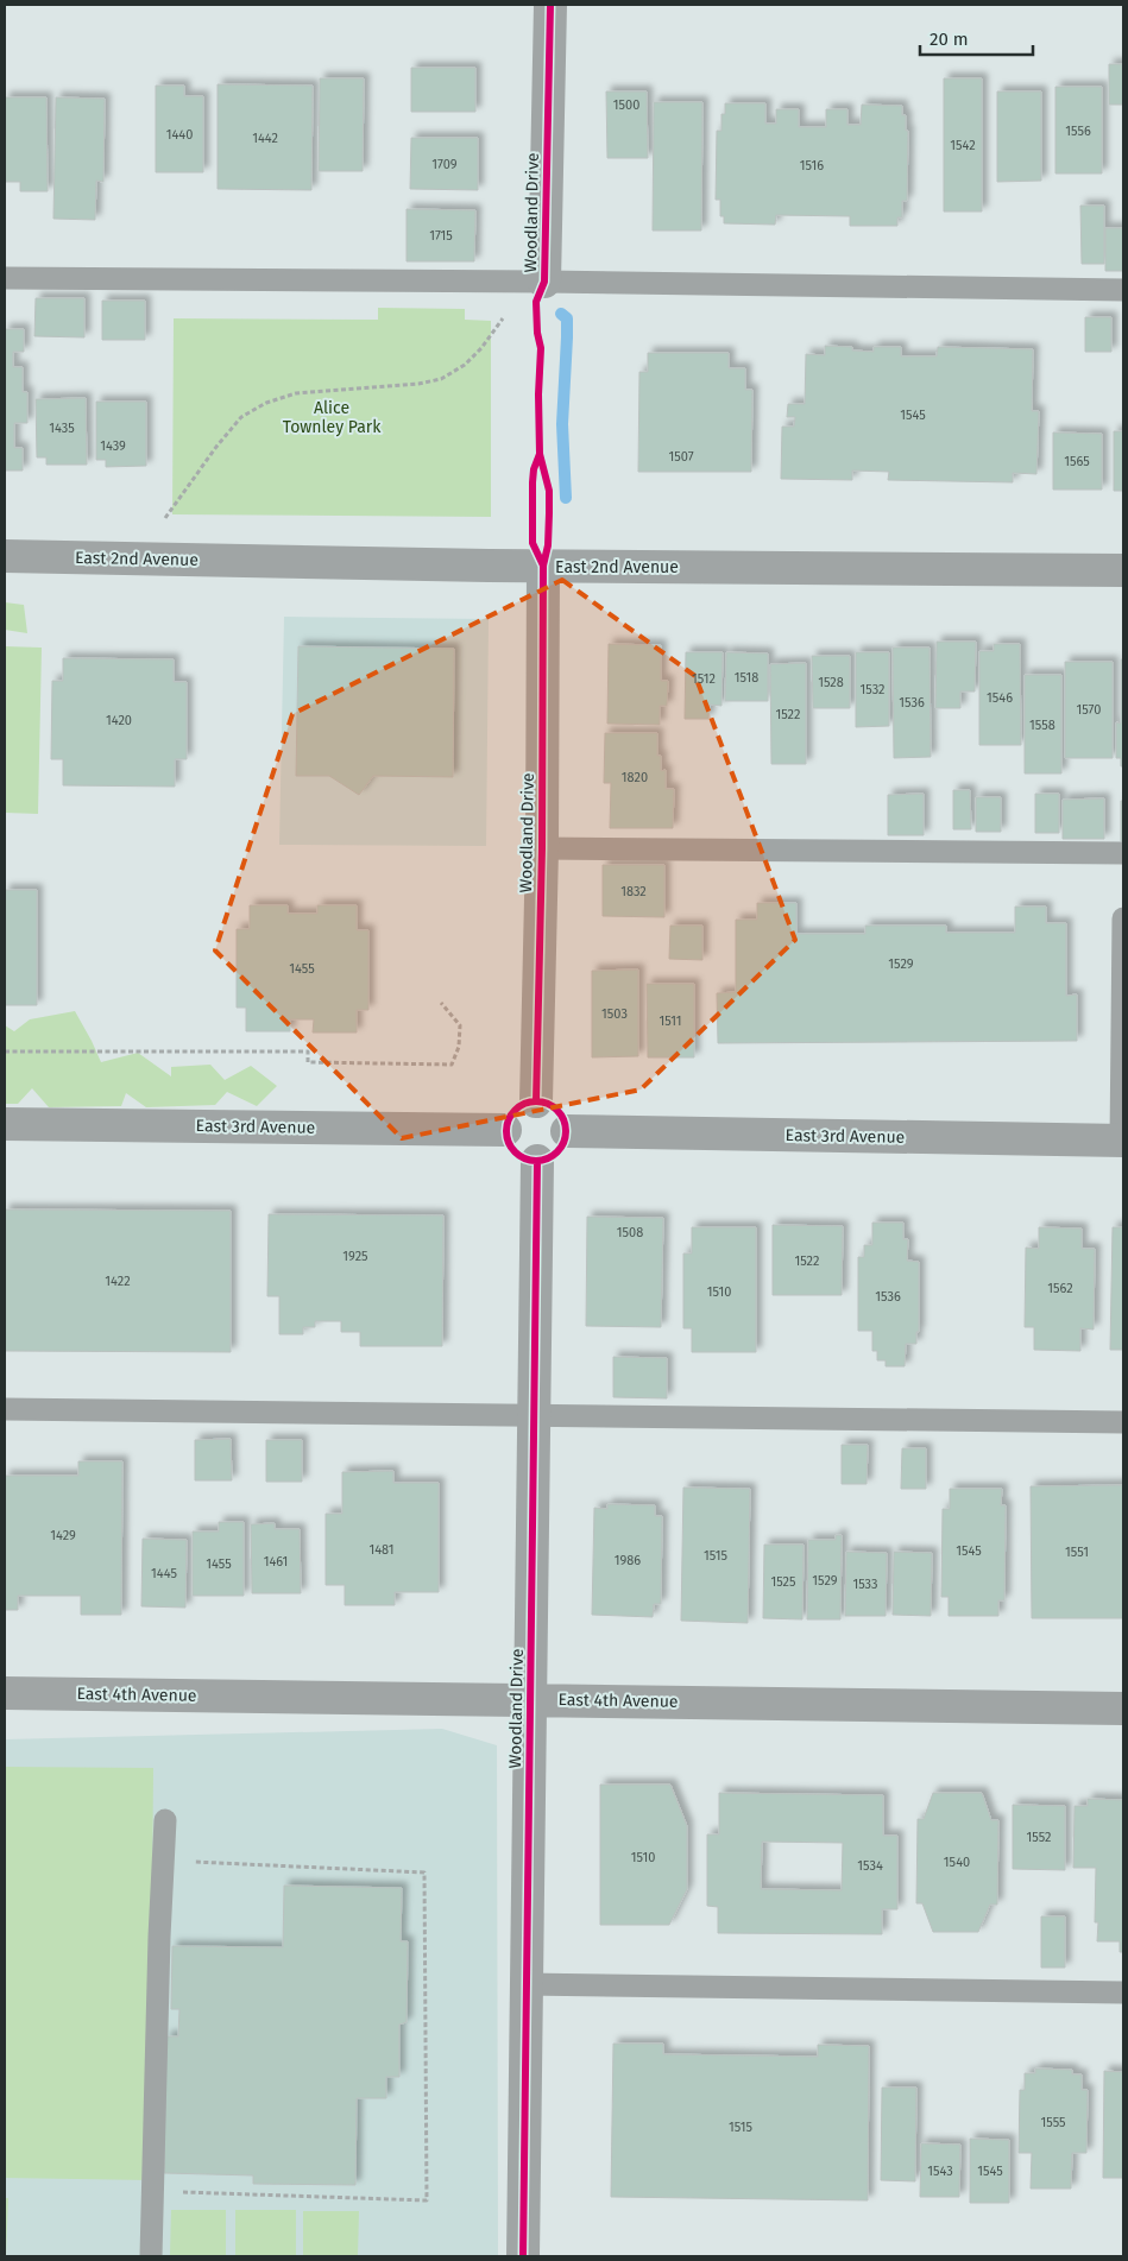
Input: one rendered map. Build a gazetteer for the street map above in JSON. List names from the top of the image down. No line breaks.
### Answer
{"streets":{"street":["Woodland Drive","East 2nd Avenue","East 3rd Avenue","East 4th Avenue"]},"crossings":[["Woodland Drive","East 2nd Avenue"],["Woodland Drive","East 3rd Avenue"],["Woodland Drive","East 4th Avenue"]],"parks":["Alice Townley Park"],"house_numbers":["1500","1556","1440","1442","1542","1709","1516","1715","1545","1435","1439","1507","1565","1518","1512","1528","1532","1546","1536","1570","1522","1420","1558","1820","1832","1529","1455","1503","1511","1508","1925","1522","1422","1562","1510","1536","1429","1481","1545","1551","1515","1986","1461","1455","1445","1529","1525","1533","1552","1510","1540","1534","1555","1515","1543","1545"],"scale_bar":"20 m"}
